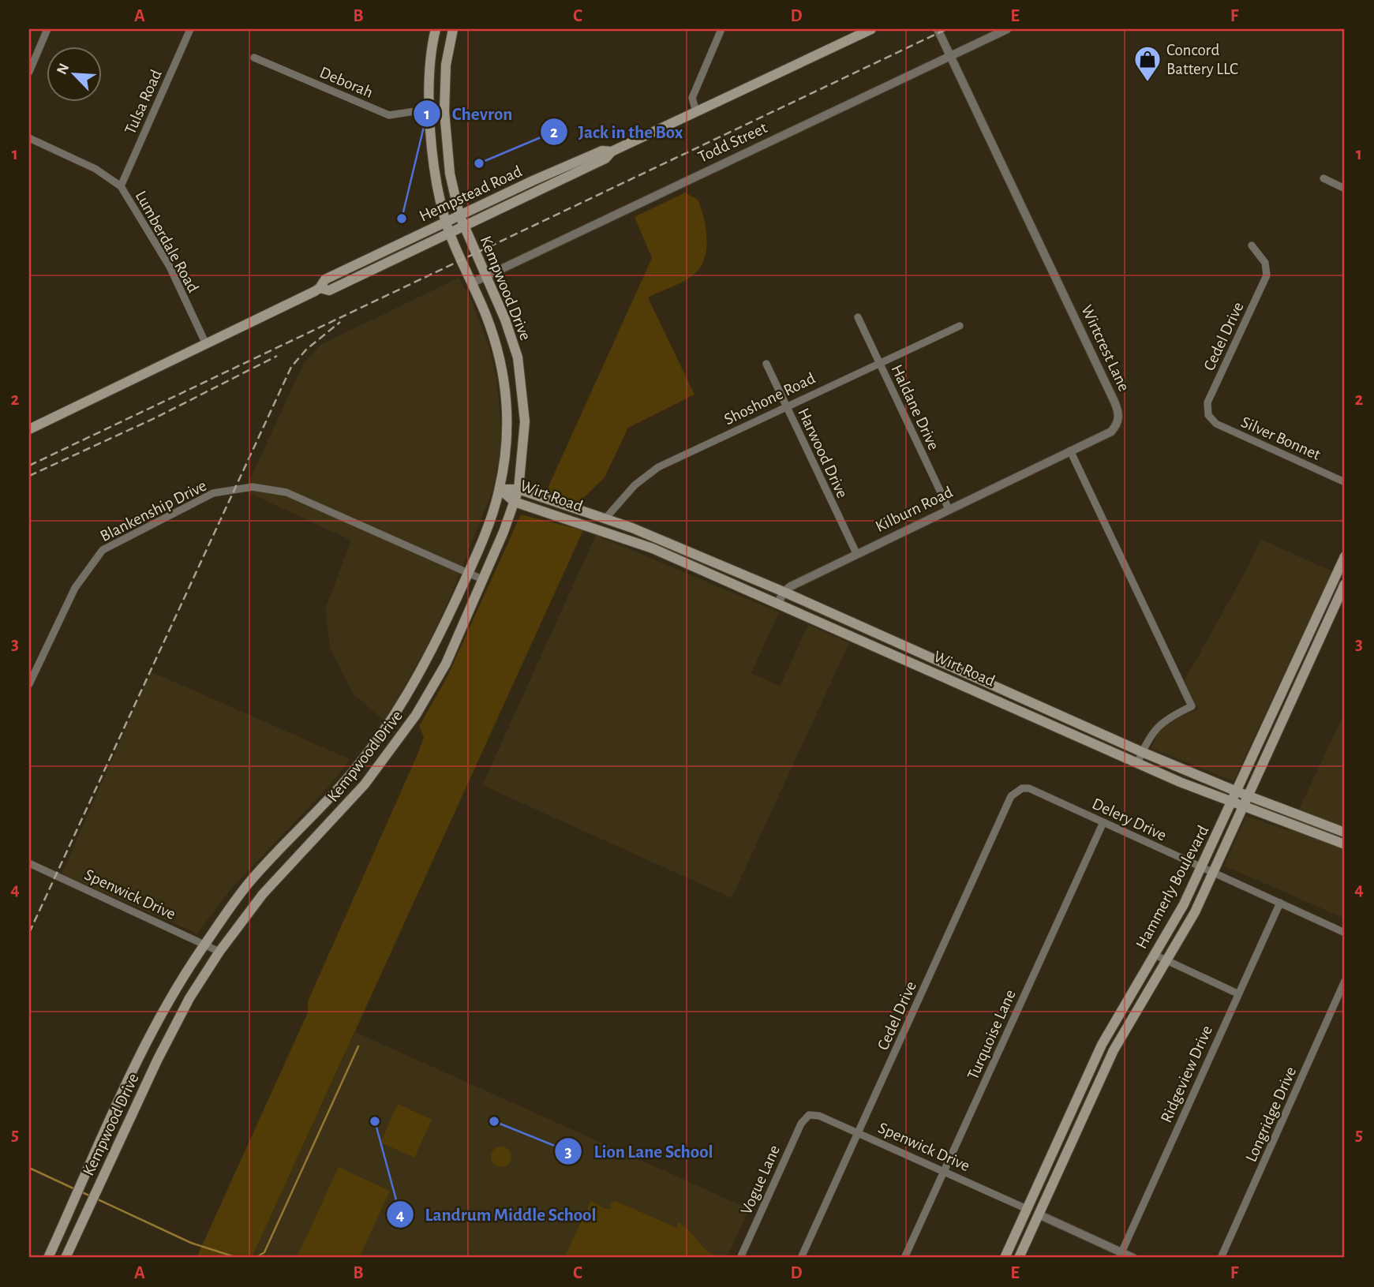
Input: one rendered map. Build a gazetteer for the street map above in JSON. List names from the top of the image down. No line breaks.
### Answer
{"streets":{"main road":["Hempstead Road","Kempwood Drive","Wirt Road","Hammerly Boulevard"],"street":["Deborah","Tulsa Road","Todd Street","Lumberdale Road","Cedel Drive","Wirtcrest Lane","Shoshone Road","Haldane Drive","Silver Bonnet","Harwood Drive","Kilburn Road","Blankenship Drive","Delery Drive","Spenwick Drive","Turquoise Lane","Ridgeview Drive","Longridge Drive","Vogue Lane"]},"crossings":[["Deborah","Kempwood Drive"],["Tulsa Road","Lumberdale Road"],["Todd Street","Kempwood Drive"],["Todd Street","Wirtcrest Lane"],["Hempstead Road","Lumberdale Road"],["Hempstead Road","Kempwood Drive"],["Kempwood Drive","Wirt Road"],["Kempwood Drive","Blankenship Drive"],["Kempwood Drive","Spenwick Drive"],["Cedel Drive","Silver Bonnet"],["Cedel Drive","Delery Drive"],["Cedel Drive","Spenwick Drive"],["Wirtcrest Lane","Kilburn Road"],["Shoshone Road","Haldane Drive"],["Shoshone Road","Harwood Drive"],["Shoshone Road","Wirt Road"],["Haldane Drive","Kilburn Road"],["Harwood Drive","Kilburn Road"],["Wirt Road","Kilburn Road"],["Wirt Road","Hammerly Boulevard"],["Delery Drive","Hammerly Boulevard"],["Delery Drive","Turquoise Lane"],["Delery Drive","Ridgeview Drive"],["Hammerly Boulevard","Spenwick Drive"],["Spenwick Drive","Turquoise Lane"],["Spenwick Drive","Vogue Lane"]],"places":{"shop":["Concord Battery LLC"],"other":["Jack in the Box","Chevron","Landrum Middle School","Lion Lane School"]},"north":"top left","grid":{"columns":["A","B","C","D","E","F"],"rows":["1","2","3","4","5"]}}
